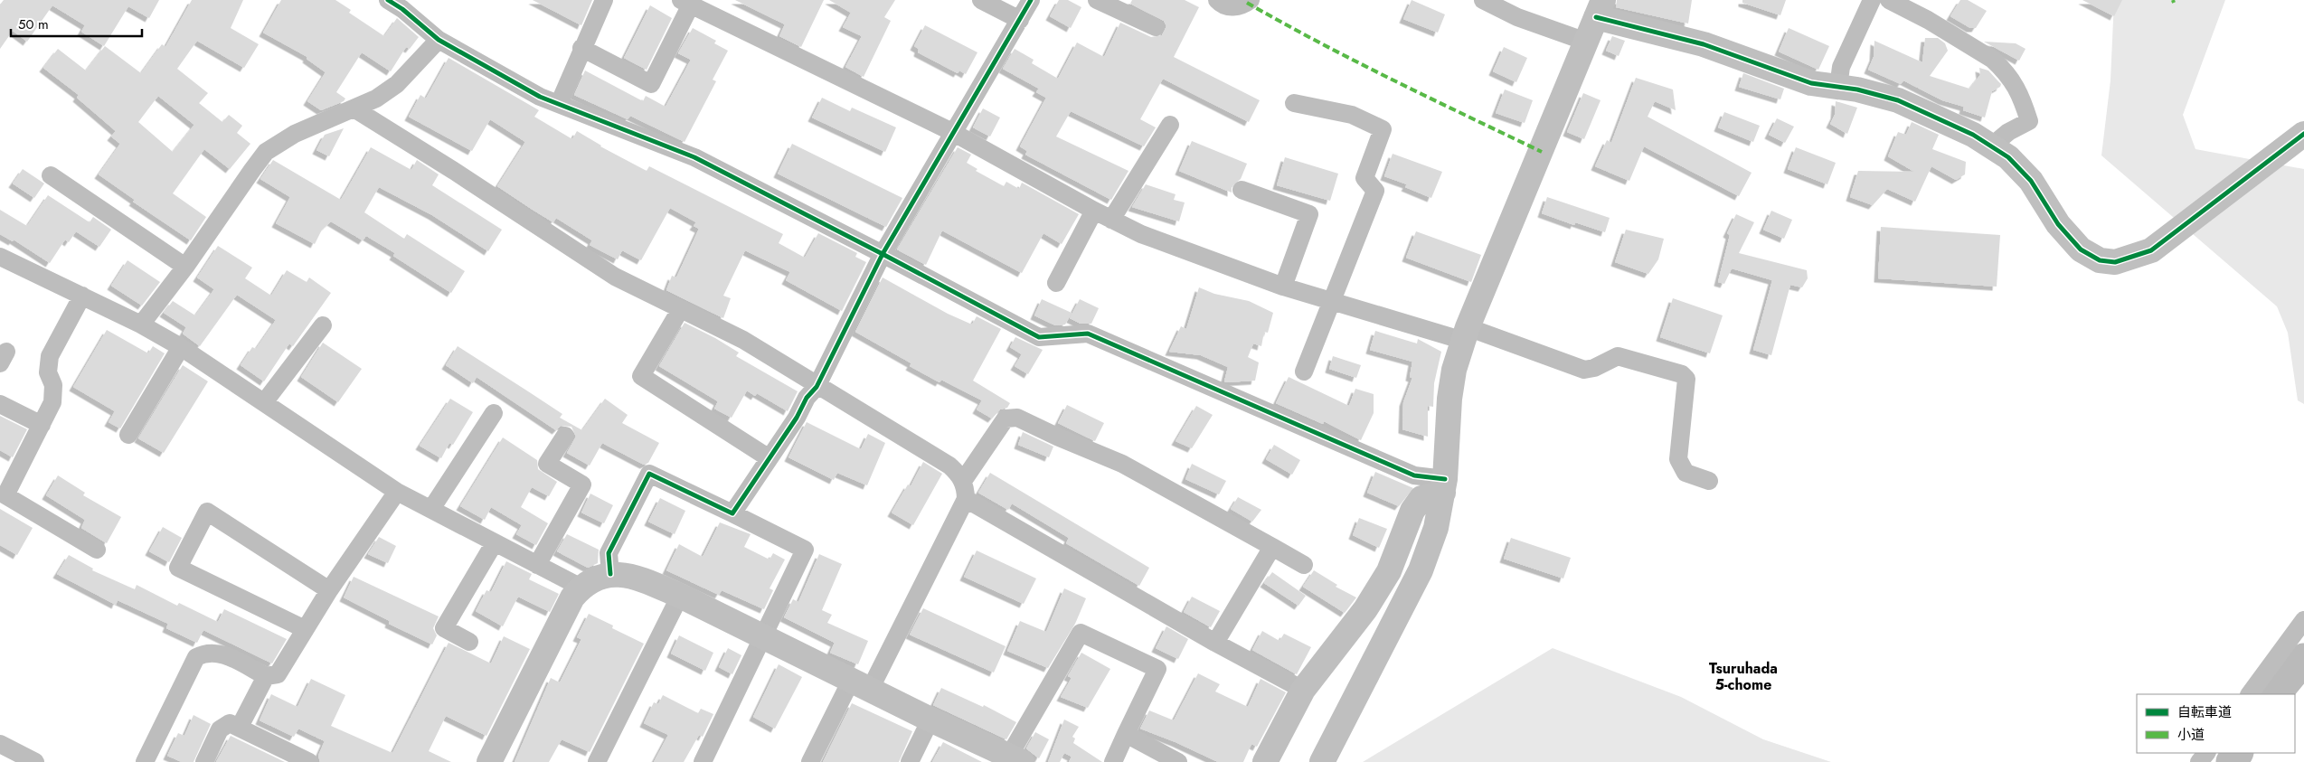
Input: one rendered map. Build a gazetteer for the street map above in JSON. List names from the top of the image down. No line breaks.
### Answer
{"districts":["Tsuruhada 5-chome"],"legend":["自転車道","小道"],"scale_bar":"50 m"}
